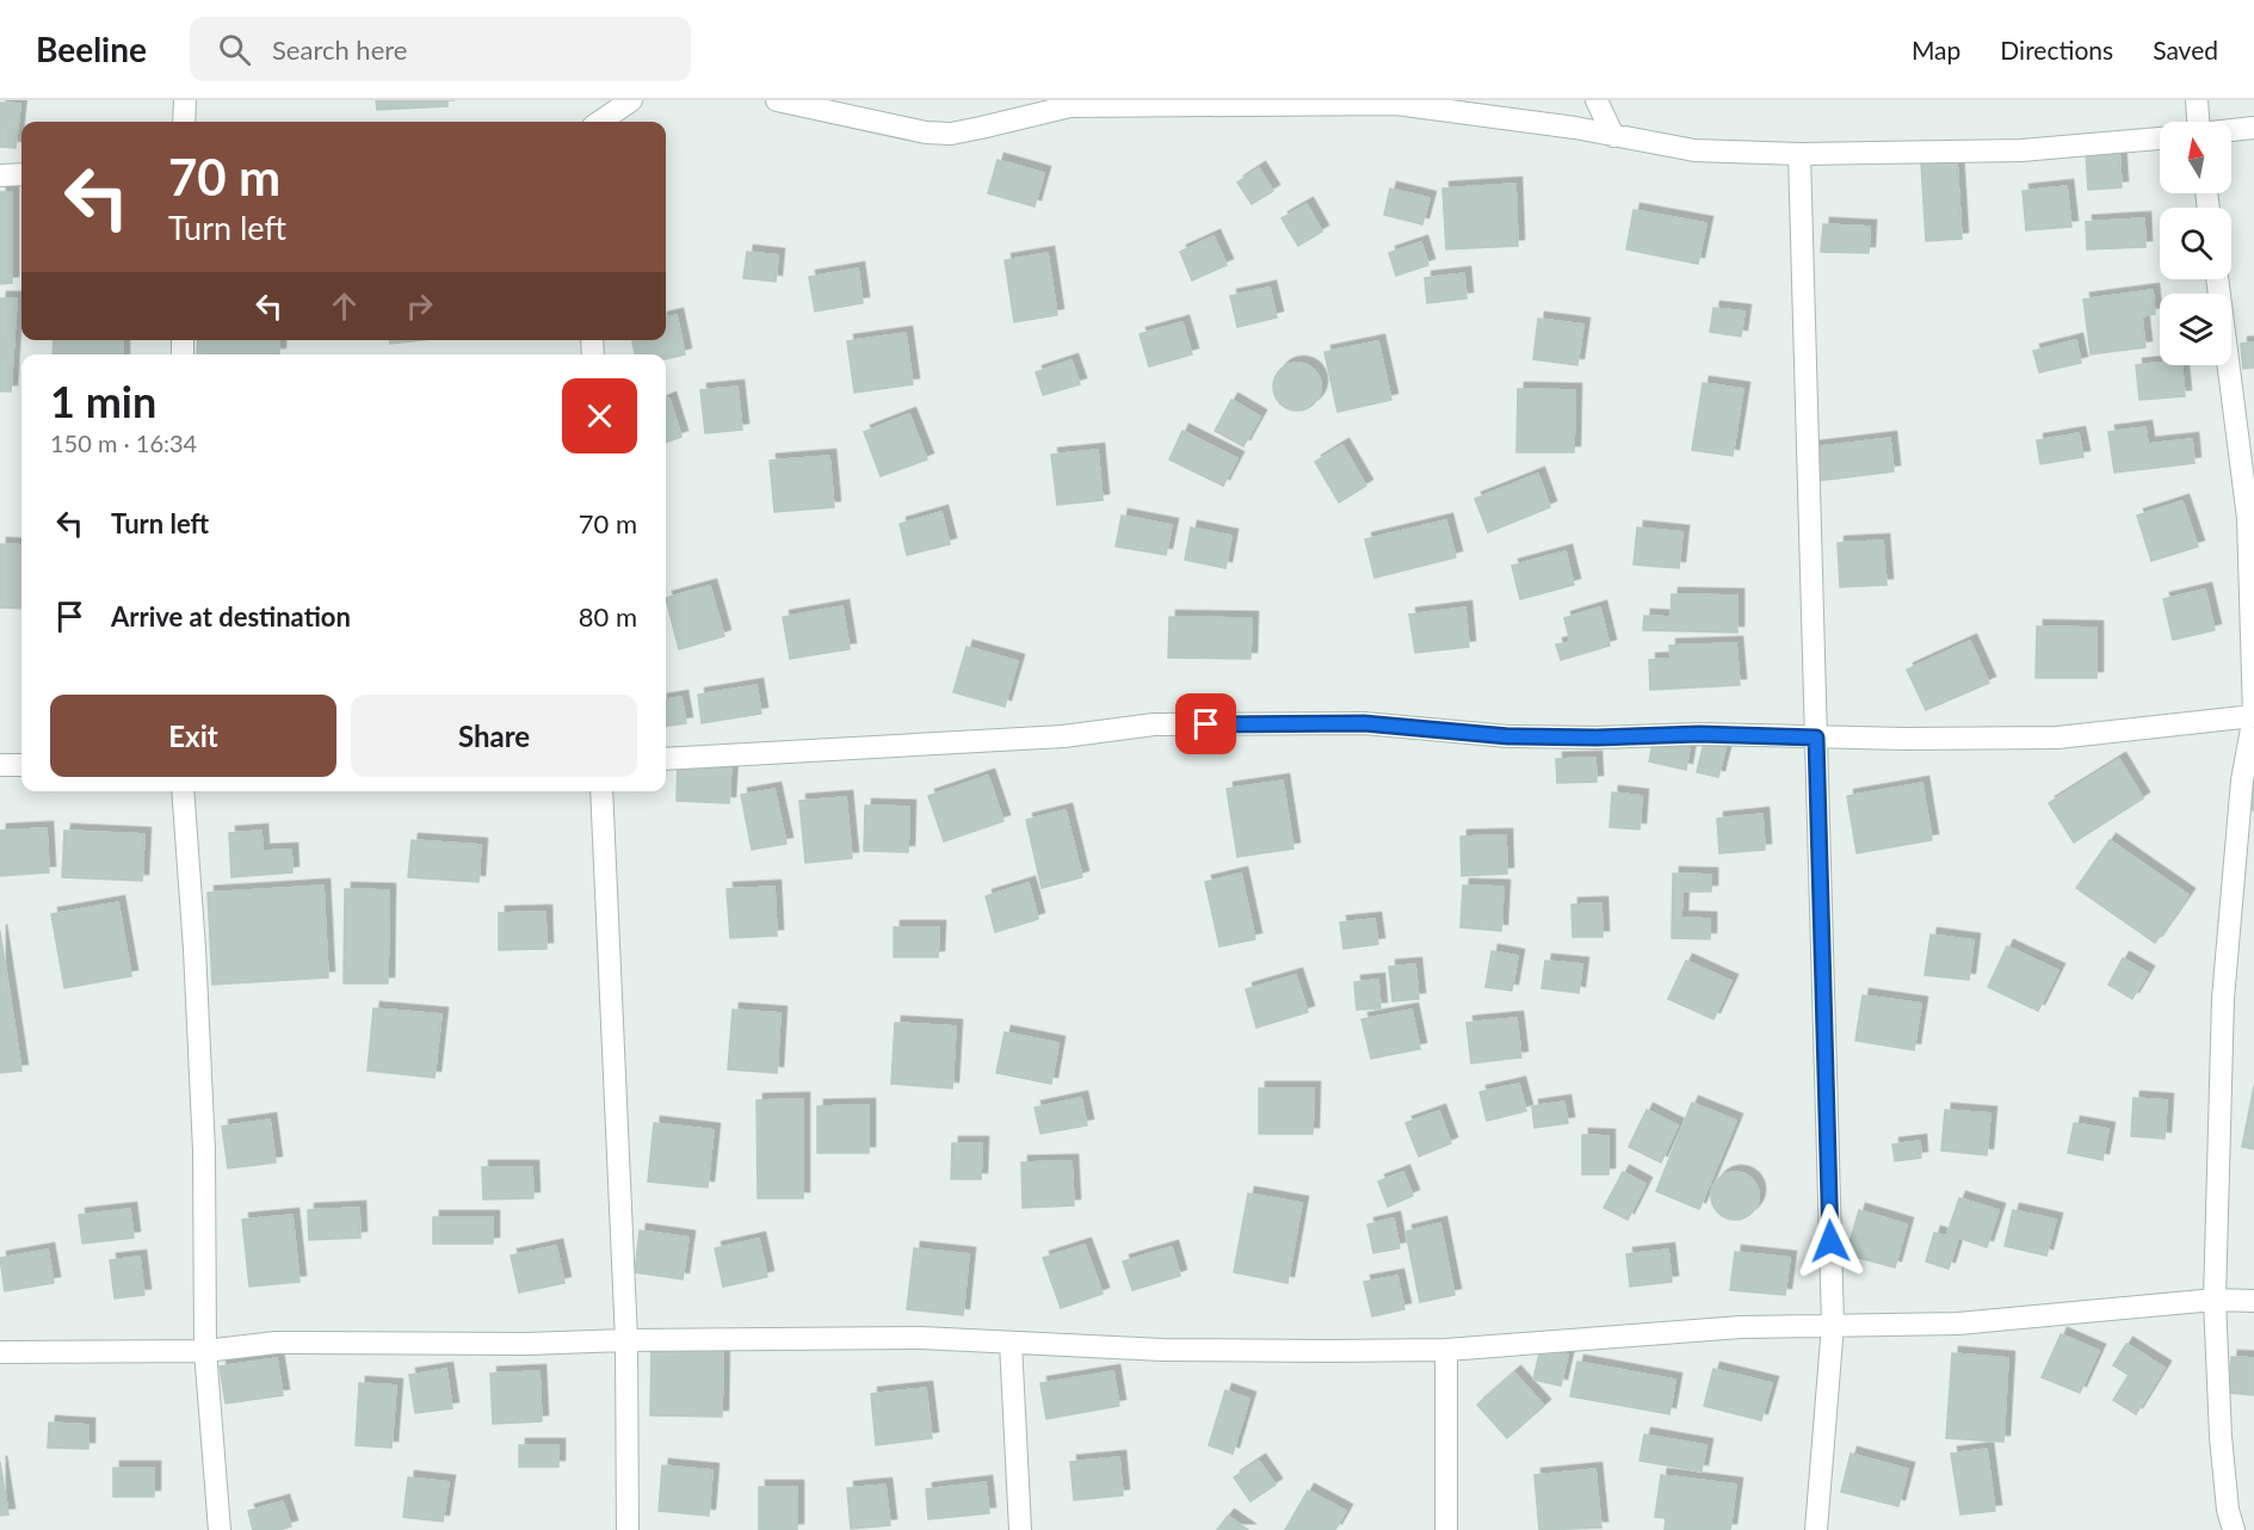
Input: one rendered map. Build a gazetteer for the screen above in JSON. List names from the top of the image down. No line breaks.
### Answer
{"north":"top","page":{"header":"Beeline","search":"Search here","nav":["Map","Directions","Saved"],"turn":["70 m","Turn left"],"heading":["1 min","150 m · 16:34"],"list":[{"name":"Turn left","value":"70 m"},{"name":"Arrive at destination","value":"80 m"}],"buttons":["Exit","Share"]}}
